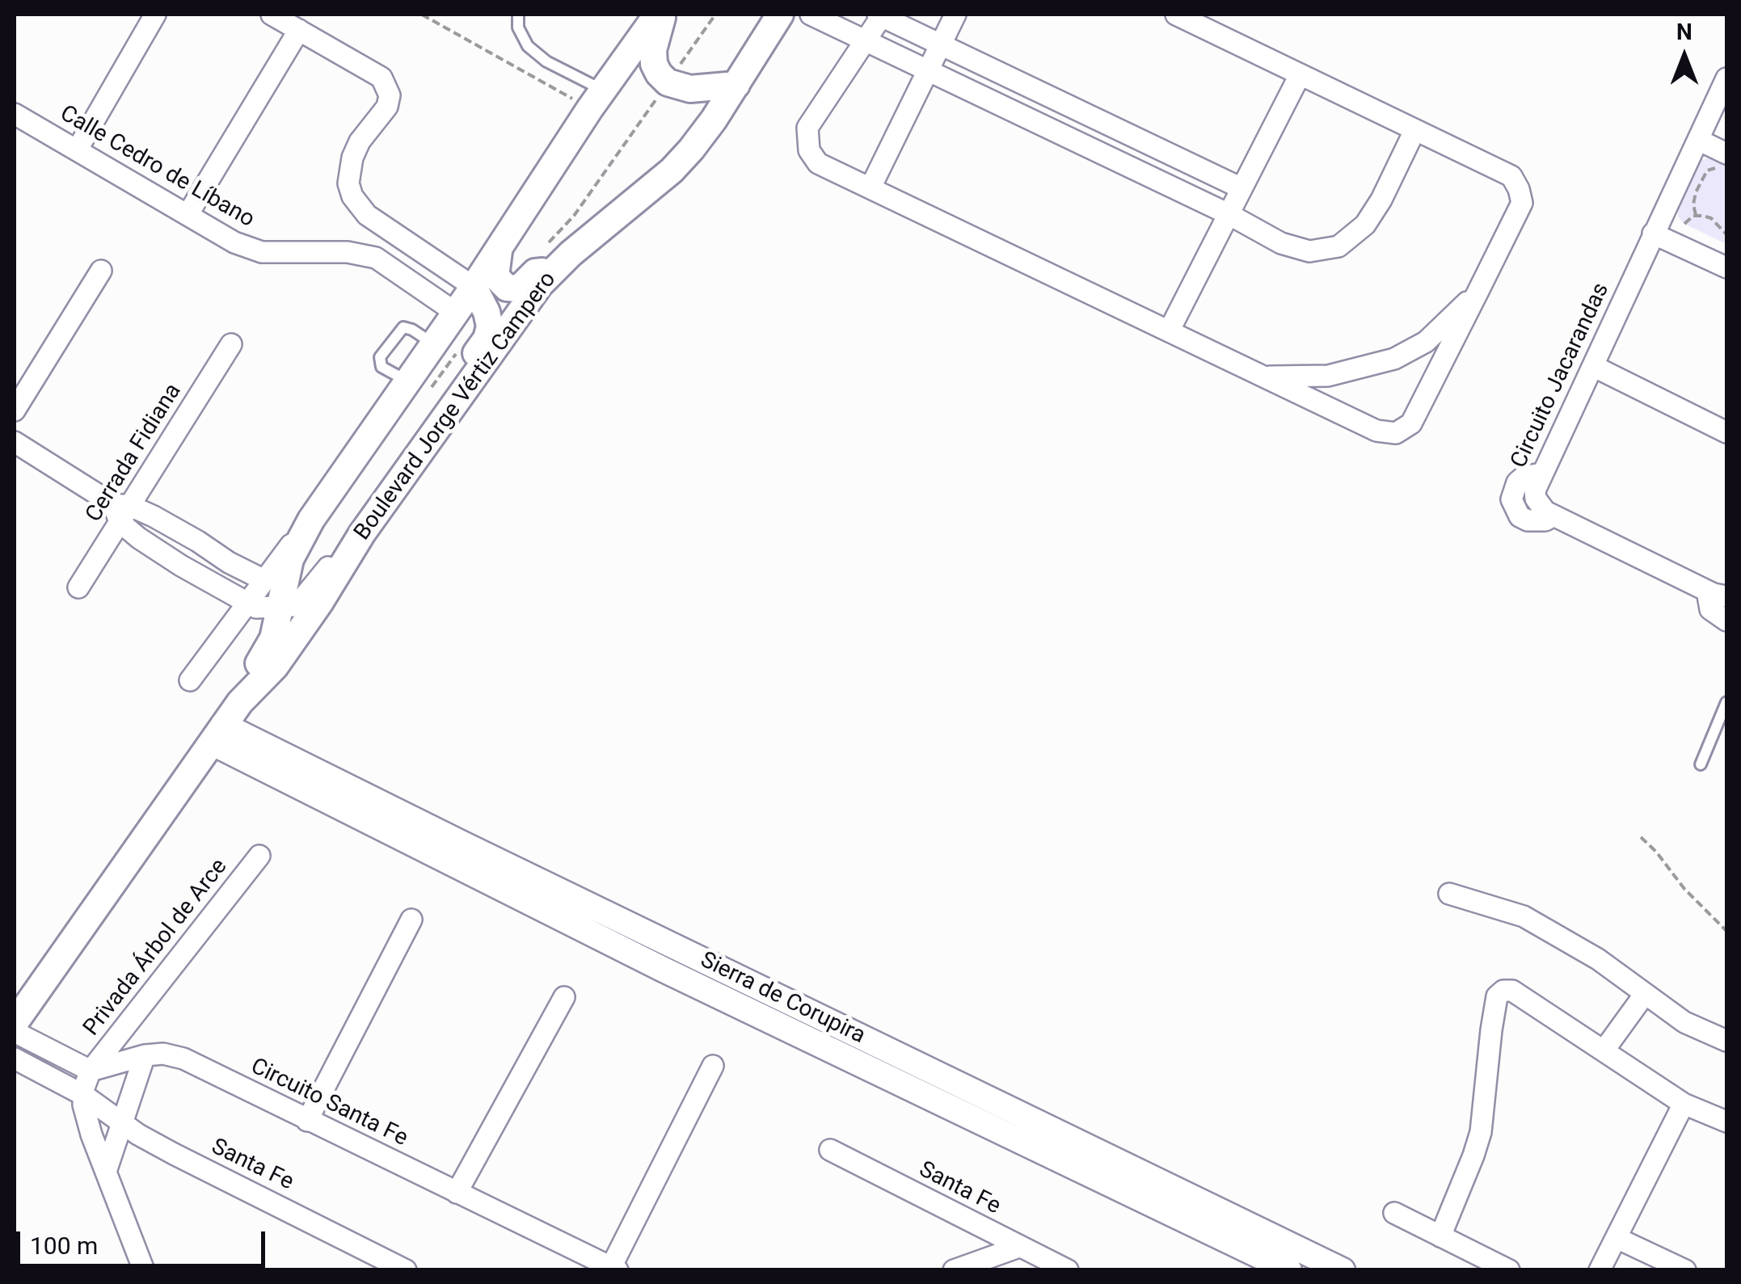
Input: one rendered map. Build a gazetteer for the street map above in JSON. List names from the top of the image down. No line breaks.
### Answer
{"streets":{"main road":["Boulevard Jorge Vértiz Campero"],"street":["Calle Cedro de Líbano","Circuito Jacarandas","Cerrada Fidiana","Privada Árbol de Arce","Sierra de Corupira","Circuito Santa Fe","Santa Fe"]},"crossings":[["Boulevard Jorge Vértiz Campero","Sierra de Corupira"],["Privada Árbol de Arce","Circuito Santa Fe"]],"scale_bar":"100 m","north":"top"}
